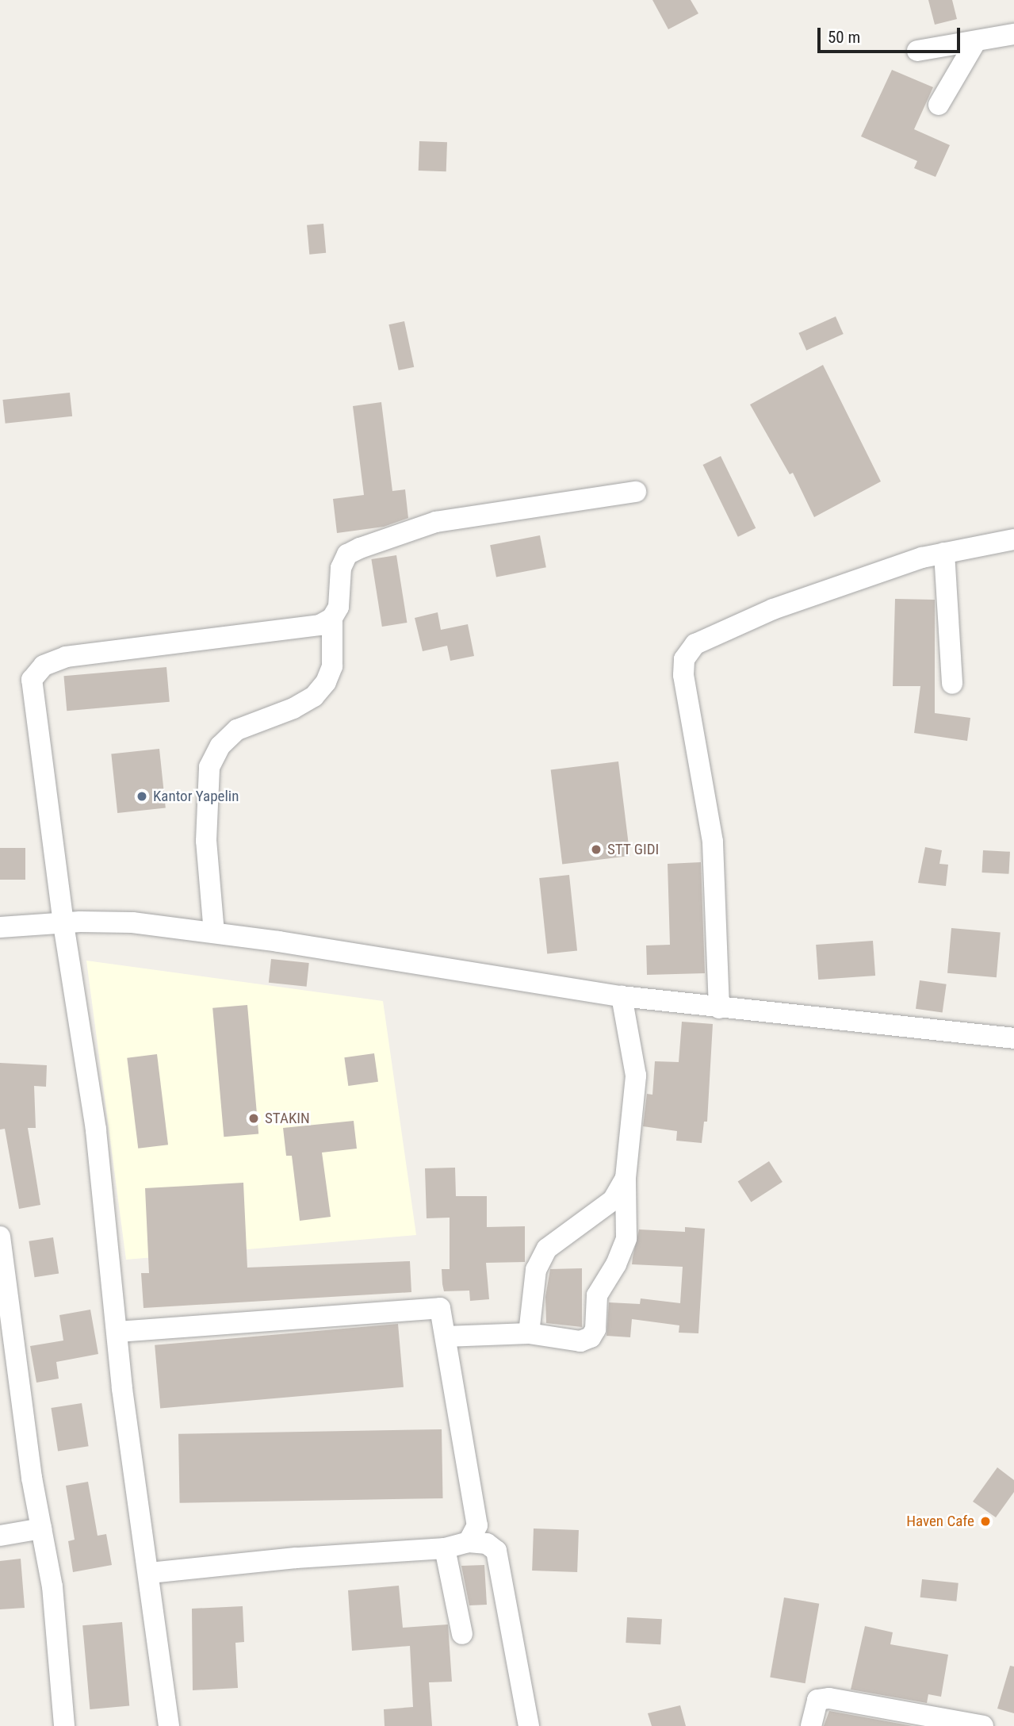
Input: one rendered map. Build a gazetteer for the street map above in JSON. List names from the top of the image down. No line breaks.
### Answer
{"places":["Kantor Yapelin","STT GIDI","STAKIN","Haven Cafe"],"scale_bar":"50 m"}
